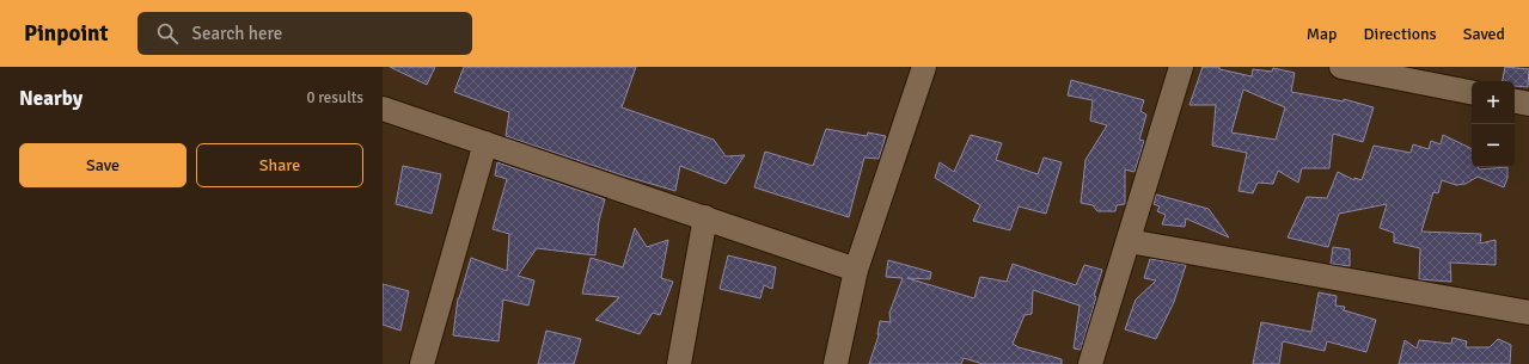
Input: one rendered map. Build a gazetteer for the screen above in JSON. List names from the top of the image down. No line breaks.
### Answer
{"page":{"header":"Pinpoint","search":"Search here","nav":["Map","Directions","Saved"],"heading":["Nearby","0 results"],"map_buttons":["+","−"],"buttons":["Save","Share"]}}
